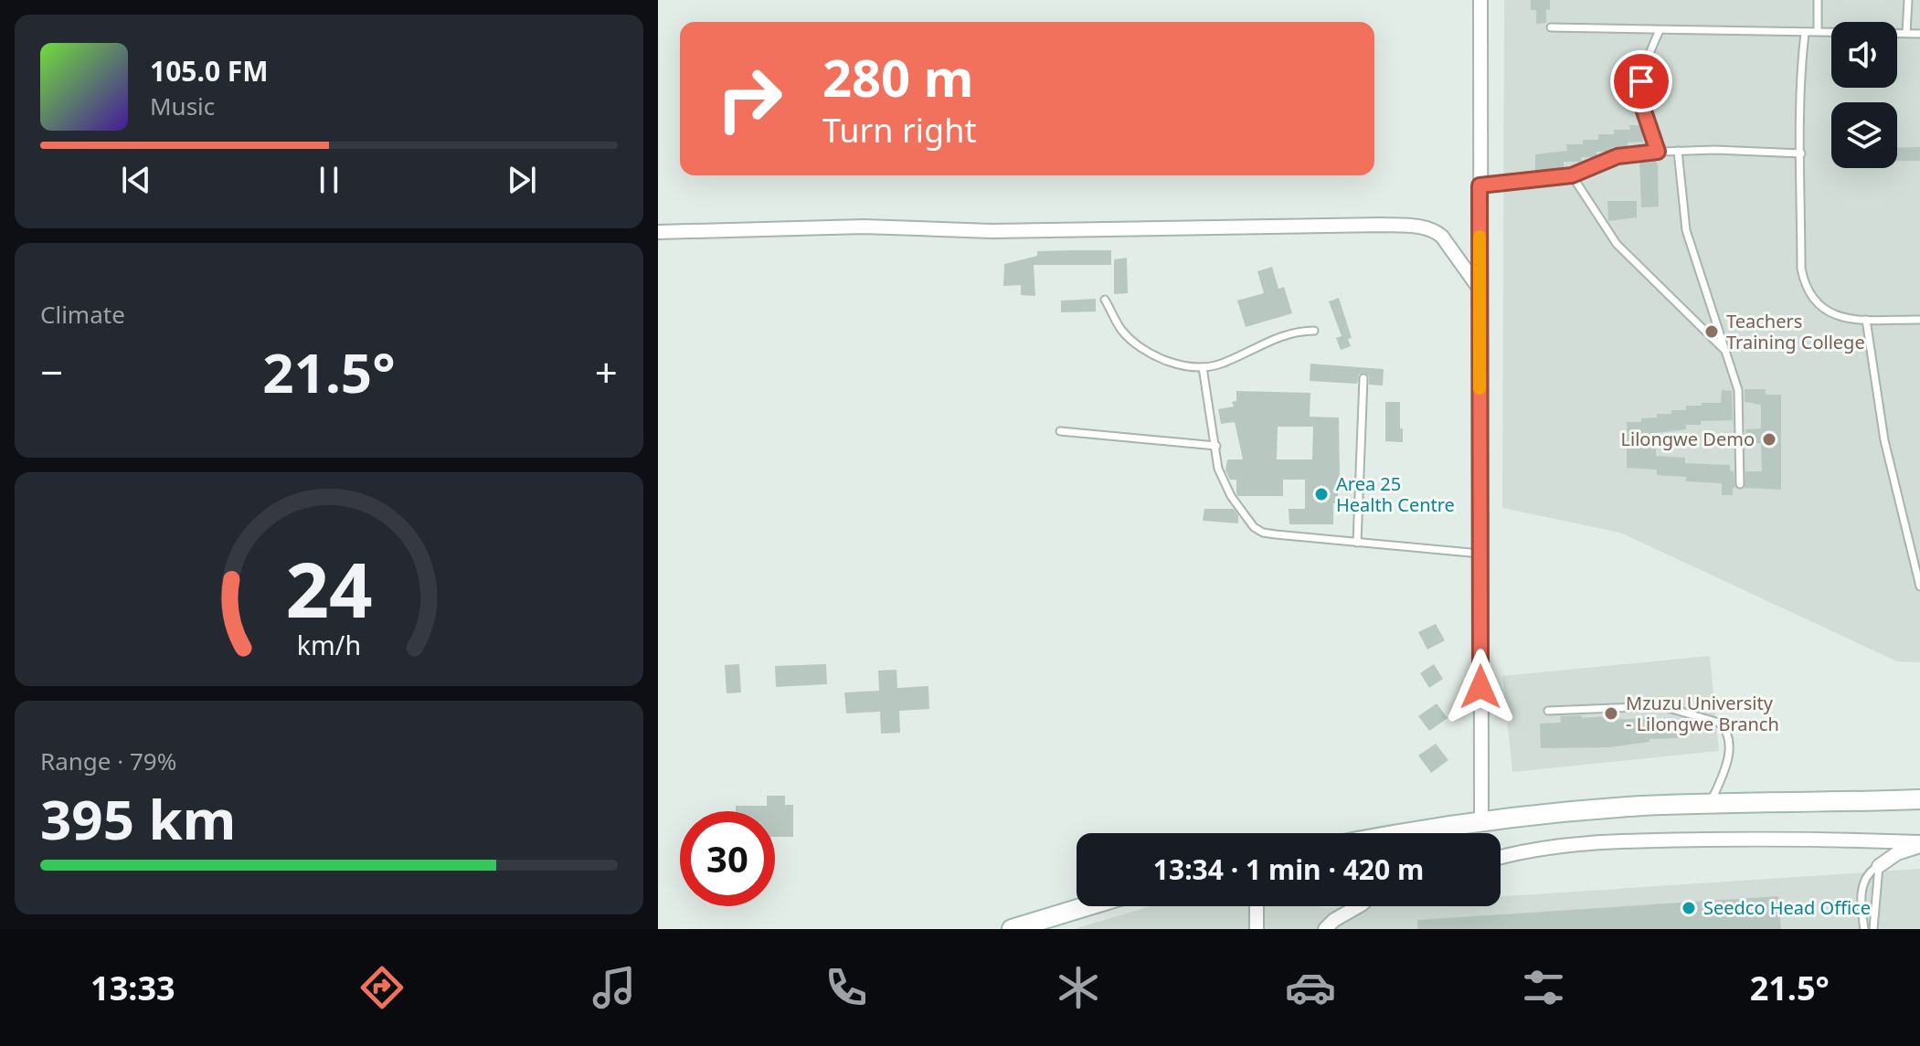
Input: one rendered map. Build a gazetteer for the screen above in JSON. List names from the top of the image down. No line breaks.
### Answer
{"places":["Teachers Training College","Lilongwe Demo","Area 25 Health Centre","Mzuzu University - Lilongwe Branch","Seedco Head Office"],"page":{"turn":["280 m","Turn right"],"song":["105.0 FM","Music"],"tile":["Climate",["Range · 79%","395 km"]],"heat":["−","21.5°","+"],"limit":"30","trip":"13:34 · 1 min · 420 m","tabs":["13:33","21.5°"],"gauge":["24","km/h"]}}
